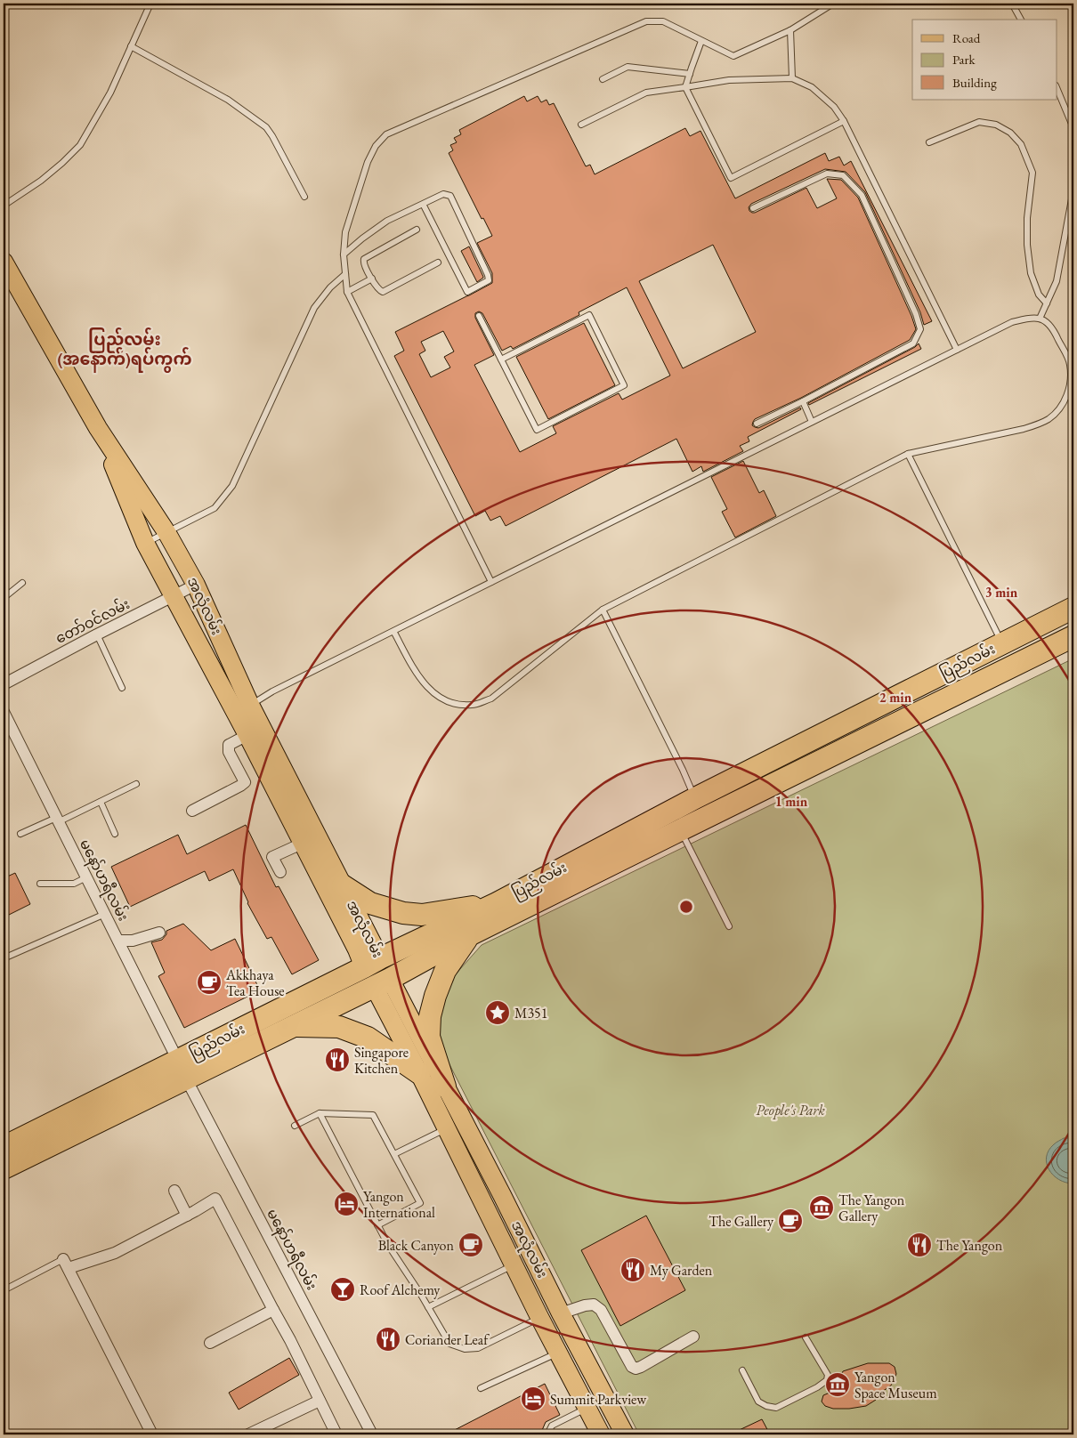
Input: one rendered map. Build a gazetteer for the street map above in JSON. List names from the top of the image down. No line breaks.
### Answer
{"streets":{"highway":["ပြည်လမ်း"],"main road":["အလုံလမ်း"],"street":["တော်ဝင်လမ်း","မနော်ဟရီလမ်း"]},"crossings":[["အလုံလမ်း","တော်ဝင်လမ်း"],["အလုံလမ်း","ပြည်လမ်း"],["ပြည်လမ်း","မနော်ဟရီလမ်း"]],"districts":["ပြည်လမ်း (အနောက်)ရပ်ကွက်"],"parks":["People's Park"],"places":{"cafe":["Akkhaya Tea House","The Gallery","Black Canyon"],"place":["M351"],"restaurant":["Singapore Kitchen","The Yangon","My Garden","Coriander Leaf"],"hotel":["Yangon International","Summit Parkview"],"museum":["The Yangon Gallery","Yangon Space Museum"],"bar":["Roof Alchemy"]},"legend":["Road","Park","Building"],"rings":["3 min","2 min","1 min"]}
